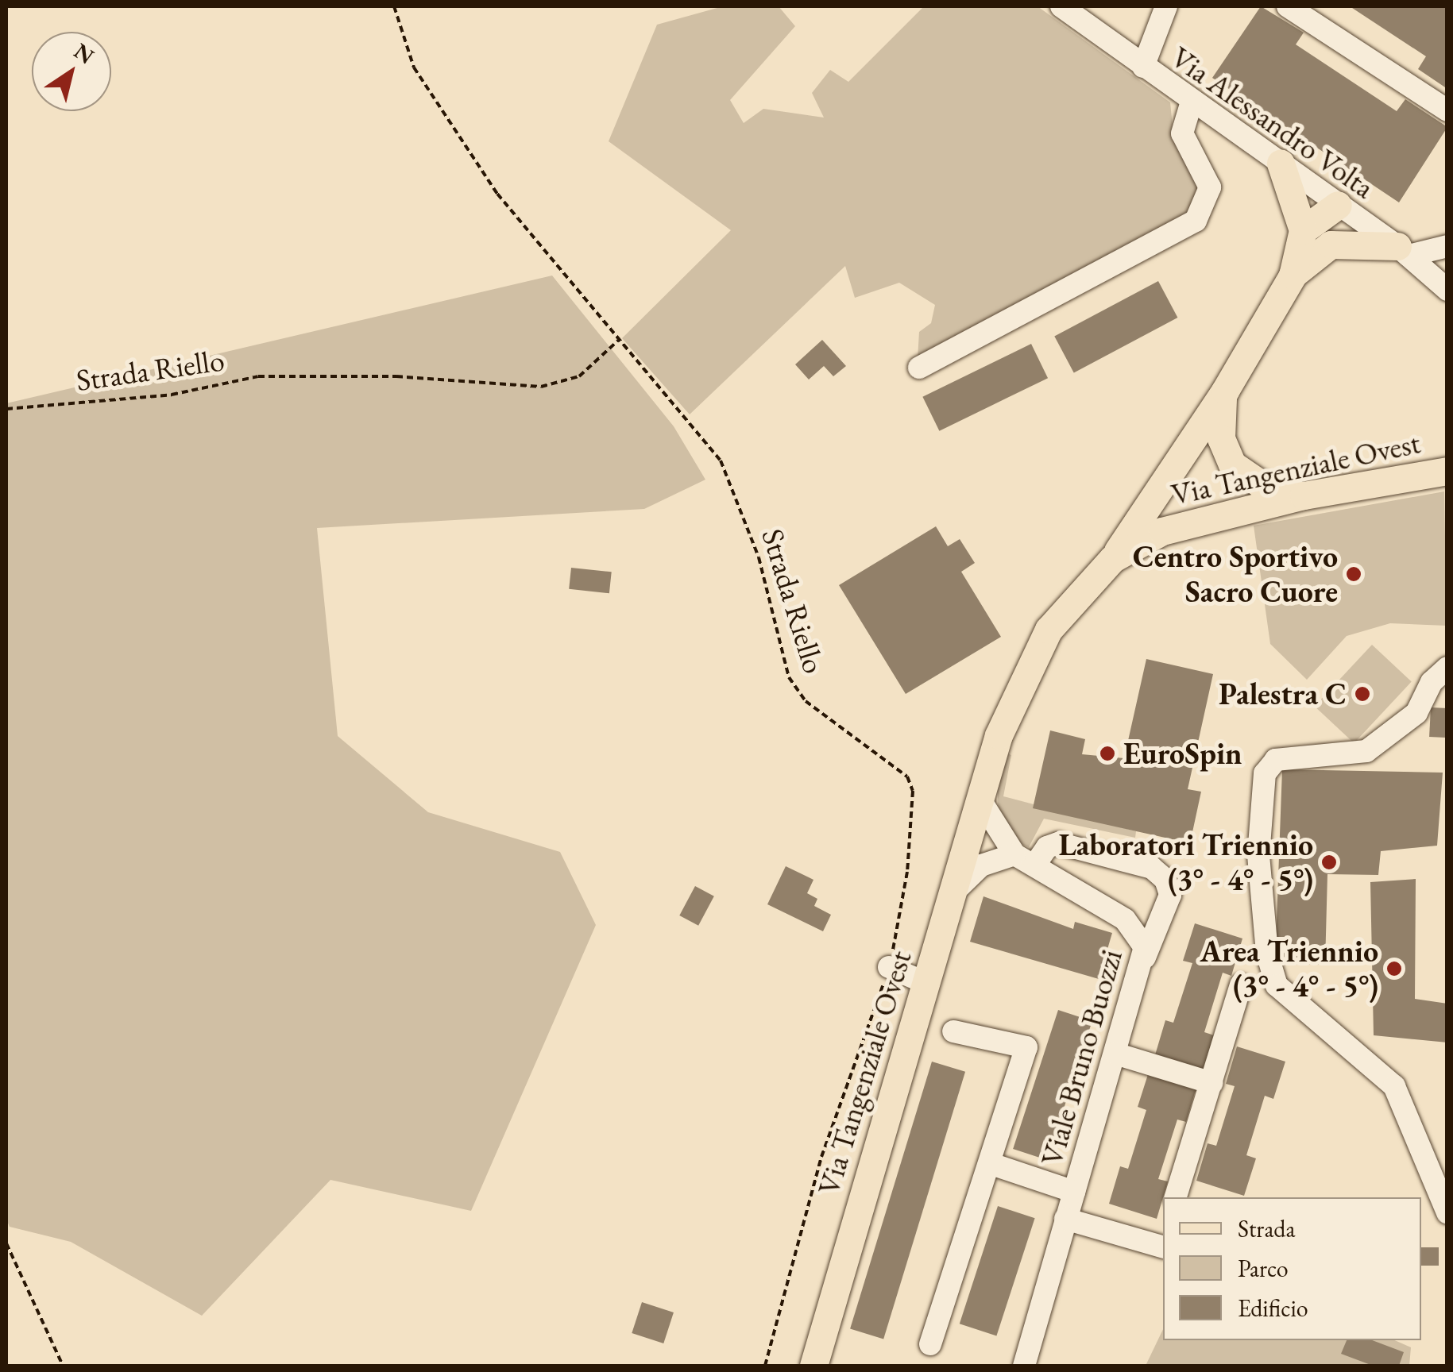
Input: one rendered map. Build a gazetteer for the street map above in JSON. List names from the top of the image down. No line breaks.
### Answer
{"streets":{"main road":["Via Tangenziale Ovest"],"street":["Via Alessandro Volta","Viale Bruno Buozzi"],"path":["Strada Riello"]},"places":["Centro Sportivo Sacro Cuore","Palestra C","EuroSpin","Laboratori Triennio (3° - 4° - 5°)","Area Triennio (3° - 4° - 5°)"],"legend":["Strada","Parco","Edificio"],"north":"top right"}
